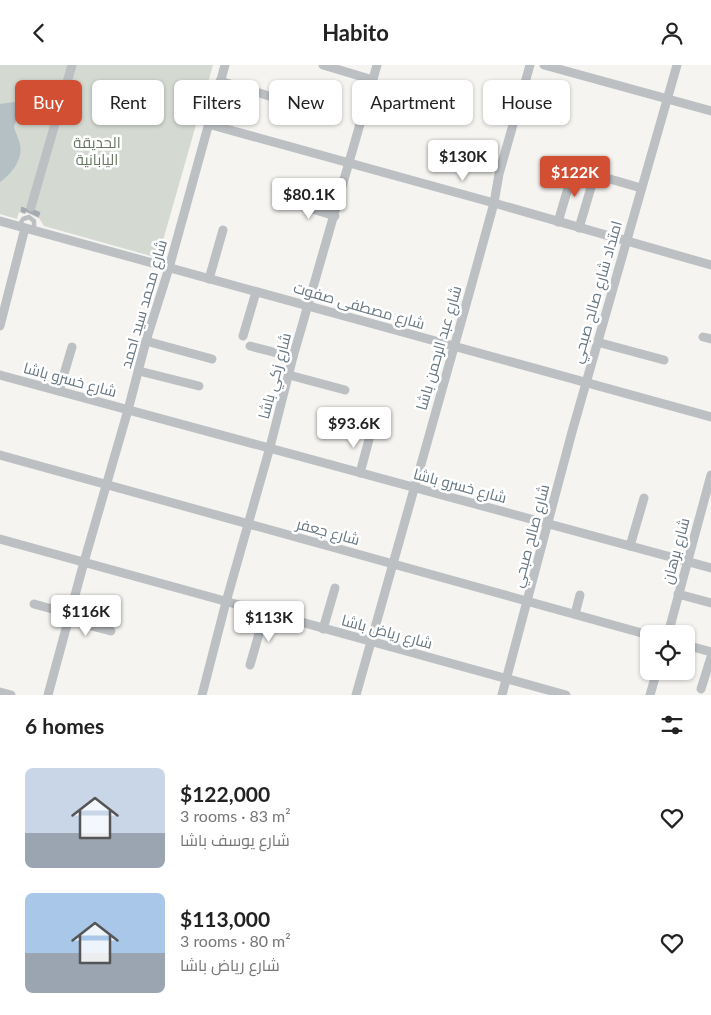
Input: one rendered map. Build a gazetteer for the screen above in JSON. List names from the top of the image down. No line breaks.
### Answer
{"streets":{"street":["امتداد شارع صالح صبحي","شارع محمد سيد احمد","شارع مصطفى صفوت","شارع عبد الرحمن باشا","شارع زكي باشا","شارع خسرو باشا","شارع جعفر","شارع صالح صبحي","شارع برهان","شارع رياض باشا"]},"crossings":[["امتداد شارع صالح صبحي","شارع مصطفى صفوت"],["امتداد شارع صالح صبحي","شارع صالح صبحي"],["شارع محمد سيد احمد","شارع مصطفى صفوت"],["شارع محمد سيد احمد","شارع خسرو باشا"],["شارع محمد سيد احمد","شارع جعفر"],["شارع محمد سيد احمد","شارع رياض باشا"],["شارع مصطفى صفوت","شارع عبد الرحمن باشا"],["شارع مصطفى صفوت","شارع زكي باشا"],["شارع مصطفى صفوت","شارع صالح صبحي"],["شارع عبد الرحمن باشا","شارع خسرو باشا"],["شارع عبد الرحمن باشا","شارع جعفر"],["شارع عبد الرحمن باشا","شارع رياض باشا"],["شارع زكي باشا","شارع خسرو باشا"],["شارع زكي باشا","شارع جعفر"],["شارع زكي باشا","شارع رياض باشا"],["شارع خسرو باشا","شارع صالح صبحي"],["شارع خسرو باشا","شارع برهان"],["شارع جعفر","شارع صالح صبحي"],["شارع صالح صبحي","شارع رياض باشا"]],"parks":["الحديقة اليابانية"],"page":{"header":"Habito","chip":["Buy","Rent","Filters","New","Apartment","House"],"price":["$130K","$122K","$80.1K","$93.6K","$116K","$113K"],"heading":"6 homes","list":[{"name":"$122,000","note":"3 rooms · 83 m² · شارع يوسف باشا"},{"name":"$113,000","note":"3 rooms · 80 m² · شارع رياض باشا"}]}}
